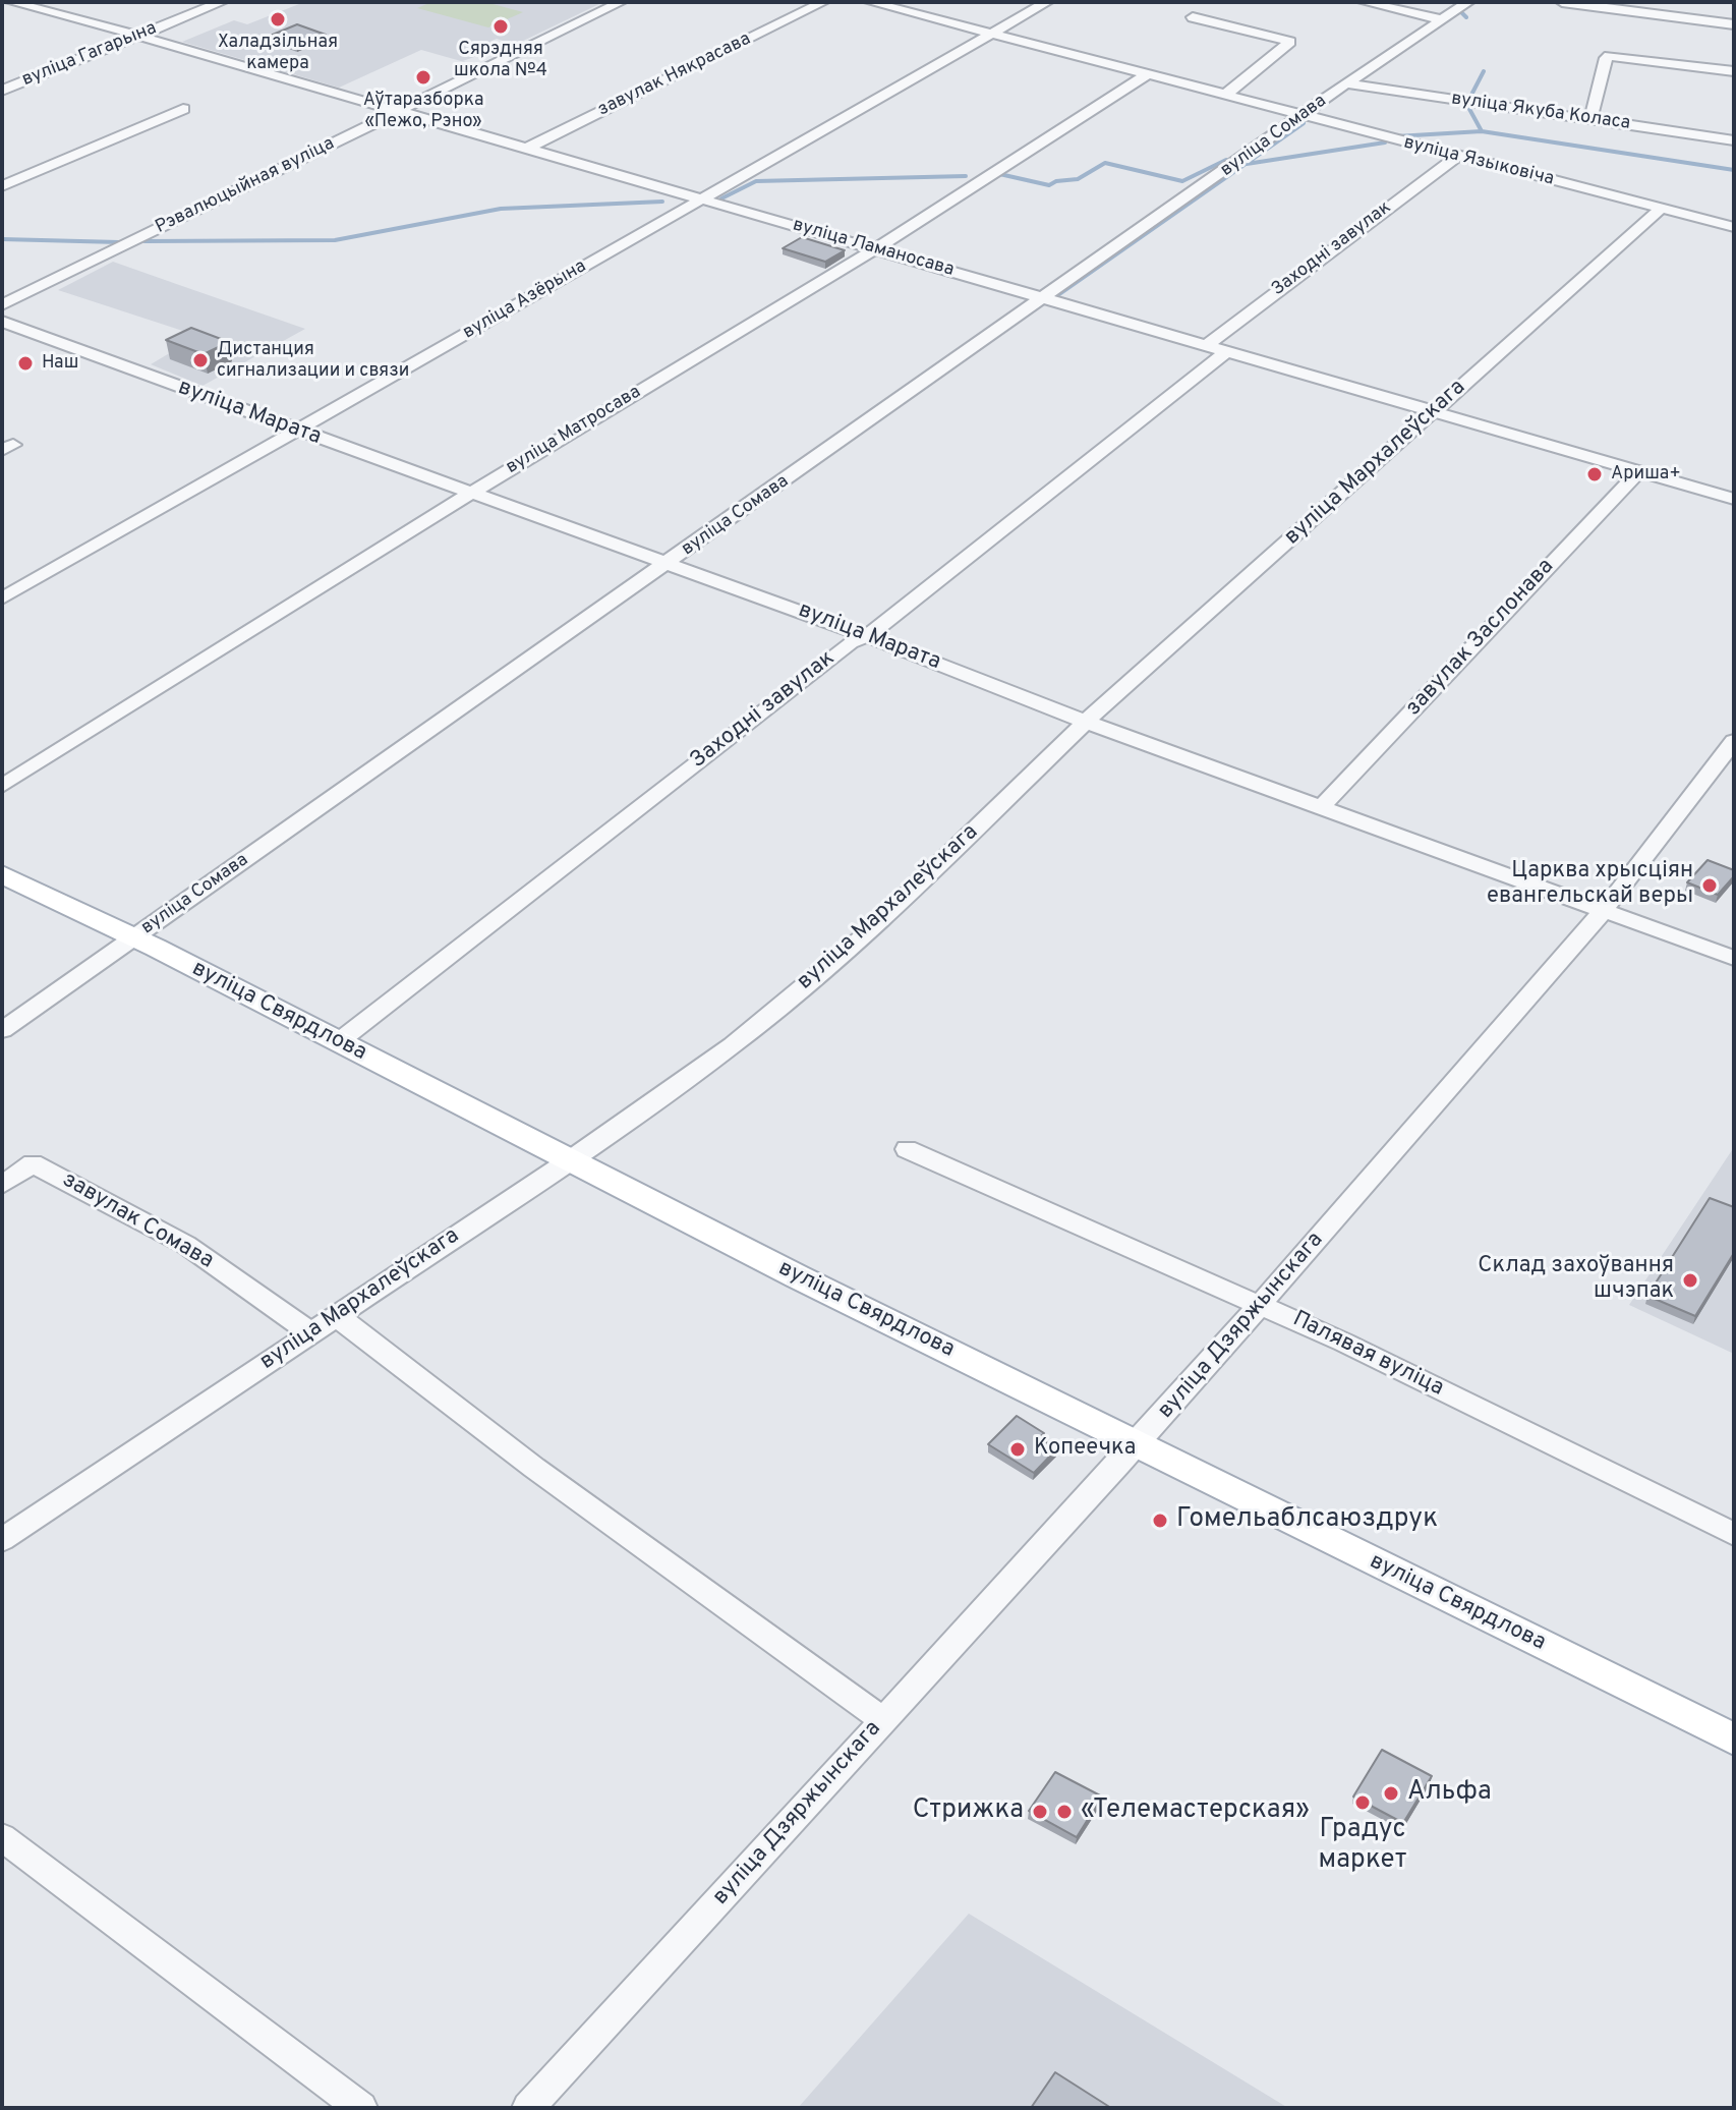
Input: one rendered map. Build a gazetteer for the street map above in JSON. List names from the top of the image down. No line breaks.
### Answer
{"streets":{"main road":["вуліца Свярдлова"],"street":["вуліца Гагарына","завулак Някрасава","вуліца Якуба Коласа","вуліца Сомава","вуліца Языковіча","Рэвалюцыйная вуліца","вуліца Ламаносава","Заходні завулак","вуліца Азёрына","вуліца Марата","вуліца Матросава","вуліца Мархалеўскага","завулак Заслонава","завулак Сомава","вуліца Дзяржынскага","Палявая вуліца"]},"crossings":[["вуліца Гагарына","вуліца Ламаносава"],["завулак Някрасава","вуліца Ламаносава"],["вуліца Якуба Коласа","вуліца Сомава"],["вуліца Сомава","вуліца Языковіча"],["вуліца Сомава","вуліца Ламаносава"],["вуліца Сомава","вуліца Марата"],["вуліца Сомава","вуліца Свярдлова"],["вуліца Языковіча","Заходні завулак"],["вуліца Языковіча","вуліца Азёрына"],["вуліца Языковіча","вуліца Матросава"],["вуліца Языковіча","вуліца Мархалеўскага"],["Рэвалюцыйная вуліца","вуліца Ламаносава"],["вуліца Ламаносава","Заходні завулак"],["вуліца Ламаносава","вуліца Азёрына"],["вуліца Ламаносава","вуліца Матросава"],["вуліца Ламаносава","вуліца Мархалеўскага"],["вуліца Ламаносава","завулак Заслонава"],["Заходні завулак","вуліца Марата"],["Заходні завулак","вуліца Свярдлова"],["вуліца Азёрына","вуліца Марата"],["вуліца Марата","вуліца Матросава"],["вуліца Марата","вуліца Мархалеўскага"],["вуліца Марата","завулак Заслонава"],["вуліца Марата","вуліца Дзяржынскага"],["вуліца Мархалеўскага","вуліца Свярдлова"],["вуліца Мархалеўскага","завулак Сомава"],["вуліца Свярдлова","вуліца Дзяржынскага"],["вуліца Дзяржынскага","Палявая вуліца"]],"places":["Халадзільная камера","Сярэдняя школа №4","Аўтаразборка «Пежо, Рэно»","Дистанция сигнализации и связи","Наш","Ариша+","Царква хрысціян евангельскай веры","Склад захоўвання шчэпак","Копеечка","Гомельаблсаюздрук","Альфа","Градус маркет","Стрижка","«Телемастерская»"]}
